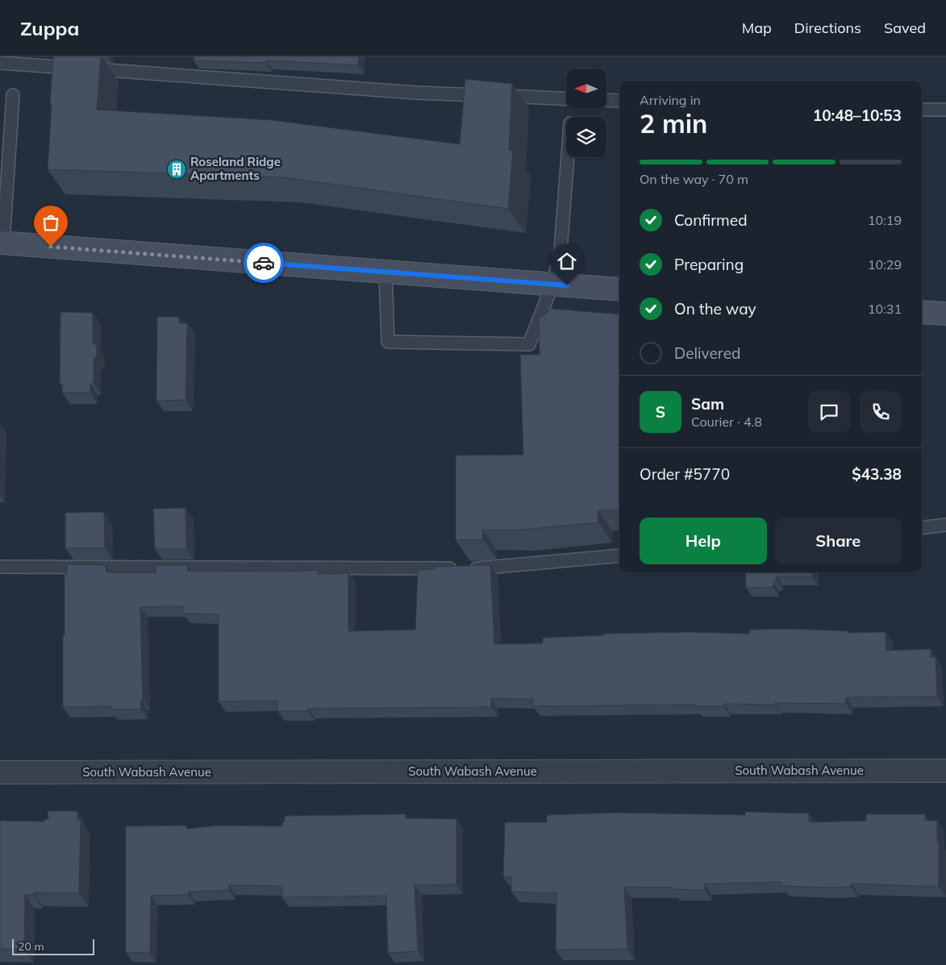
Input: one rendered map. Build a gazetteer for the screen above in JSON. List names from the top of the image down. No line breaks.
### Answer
{"streets":{"street":["South Wabash Avenue"]},"places":{"building":["Roseland Ridge Apartments"]},"scale_bar":"20 m","north":"left","page":{"header":"Zuppa","nav":["Map","Directions","Saved"],"heading":["2 min","Arriving in","10:48–10:53"],"panel":["Sam","Courier · 4.8","Order #5770","$43.38"],"bar":"On the way · 70 m","list":[["Confirmed","10:19"],["Preparing","10:29"],["On the way","10:31"],"Delivered"],"round":"S","buttons":["Help","Share"],"scale":"20 m"}}
